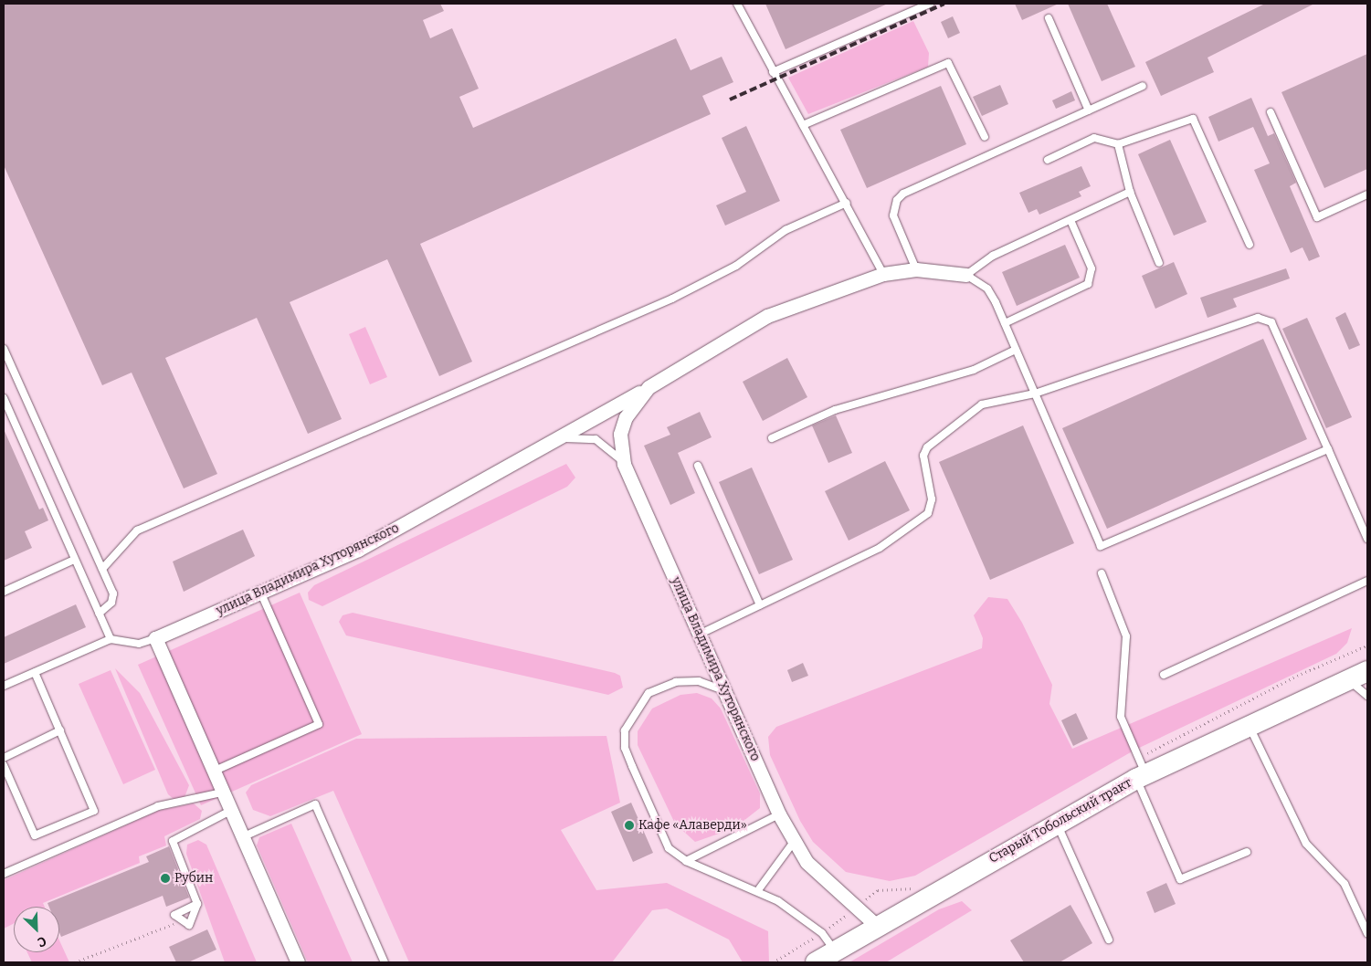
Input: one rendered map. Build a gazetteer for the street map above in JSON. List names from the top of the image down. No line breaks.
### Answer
{"streets":{"street":["улица Владимира Хуторянского","Старый Тобольский тракт"]},"crossings":[["улица Владимира Хуторянского","Старый Тобольский тракт"]],"places":["Кафе «Алаверди»","Рубин"],"north":"bottom right"}
